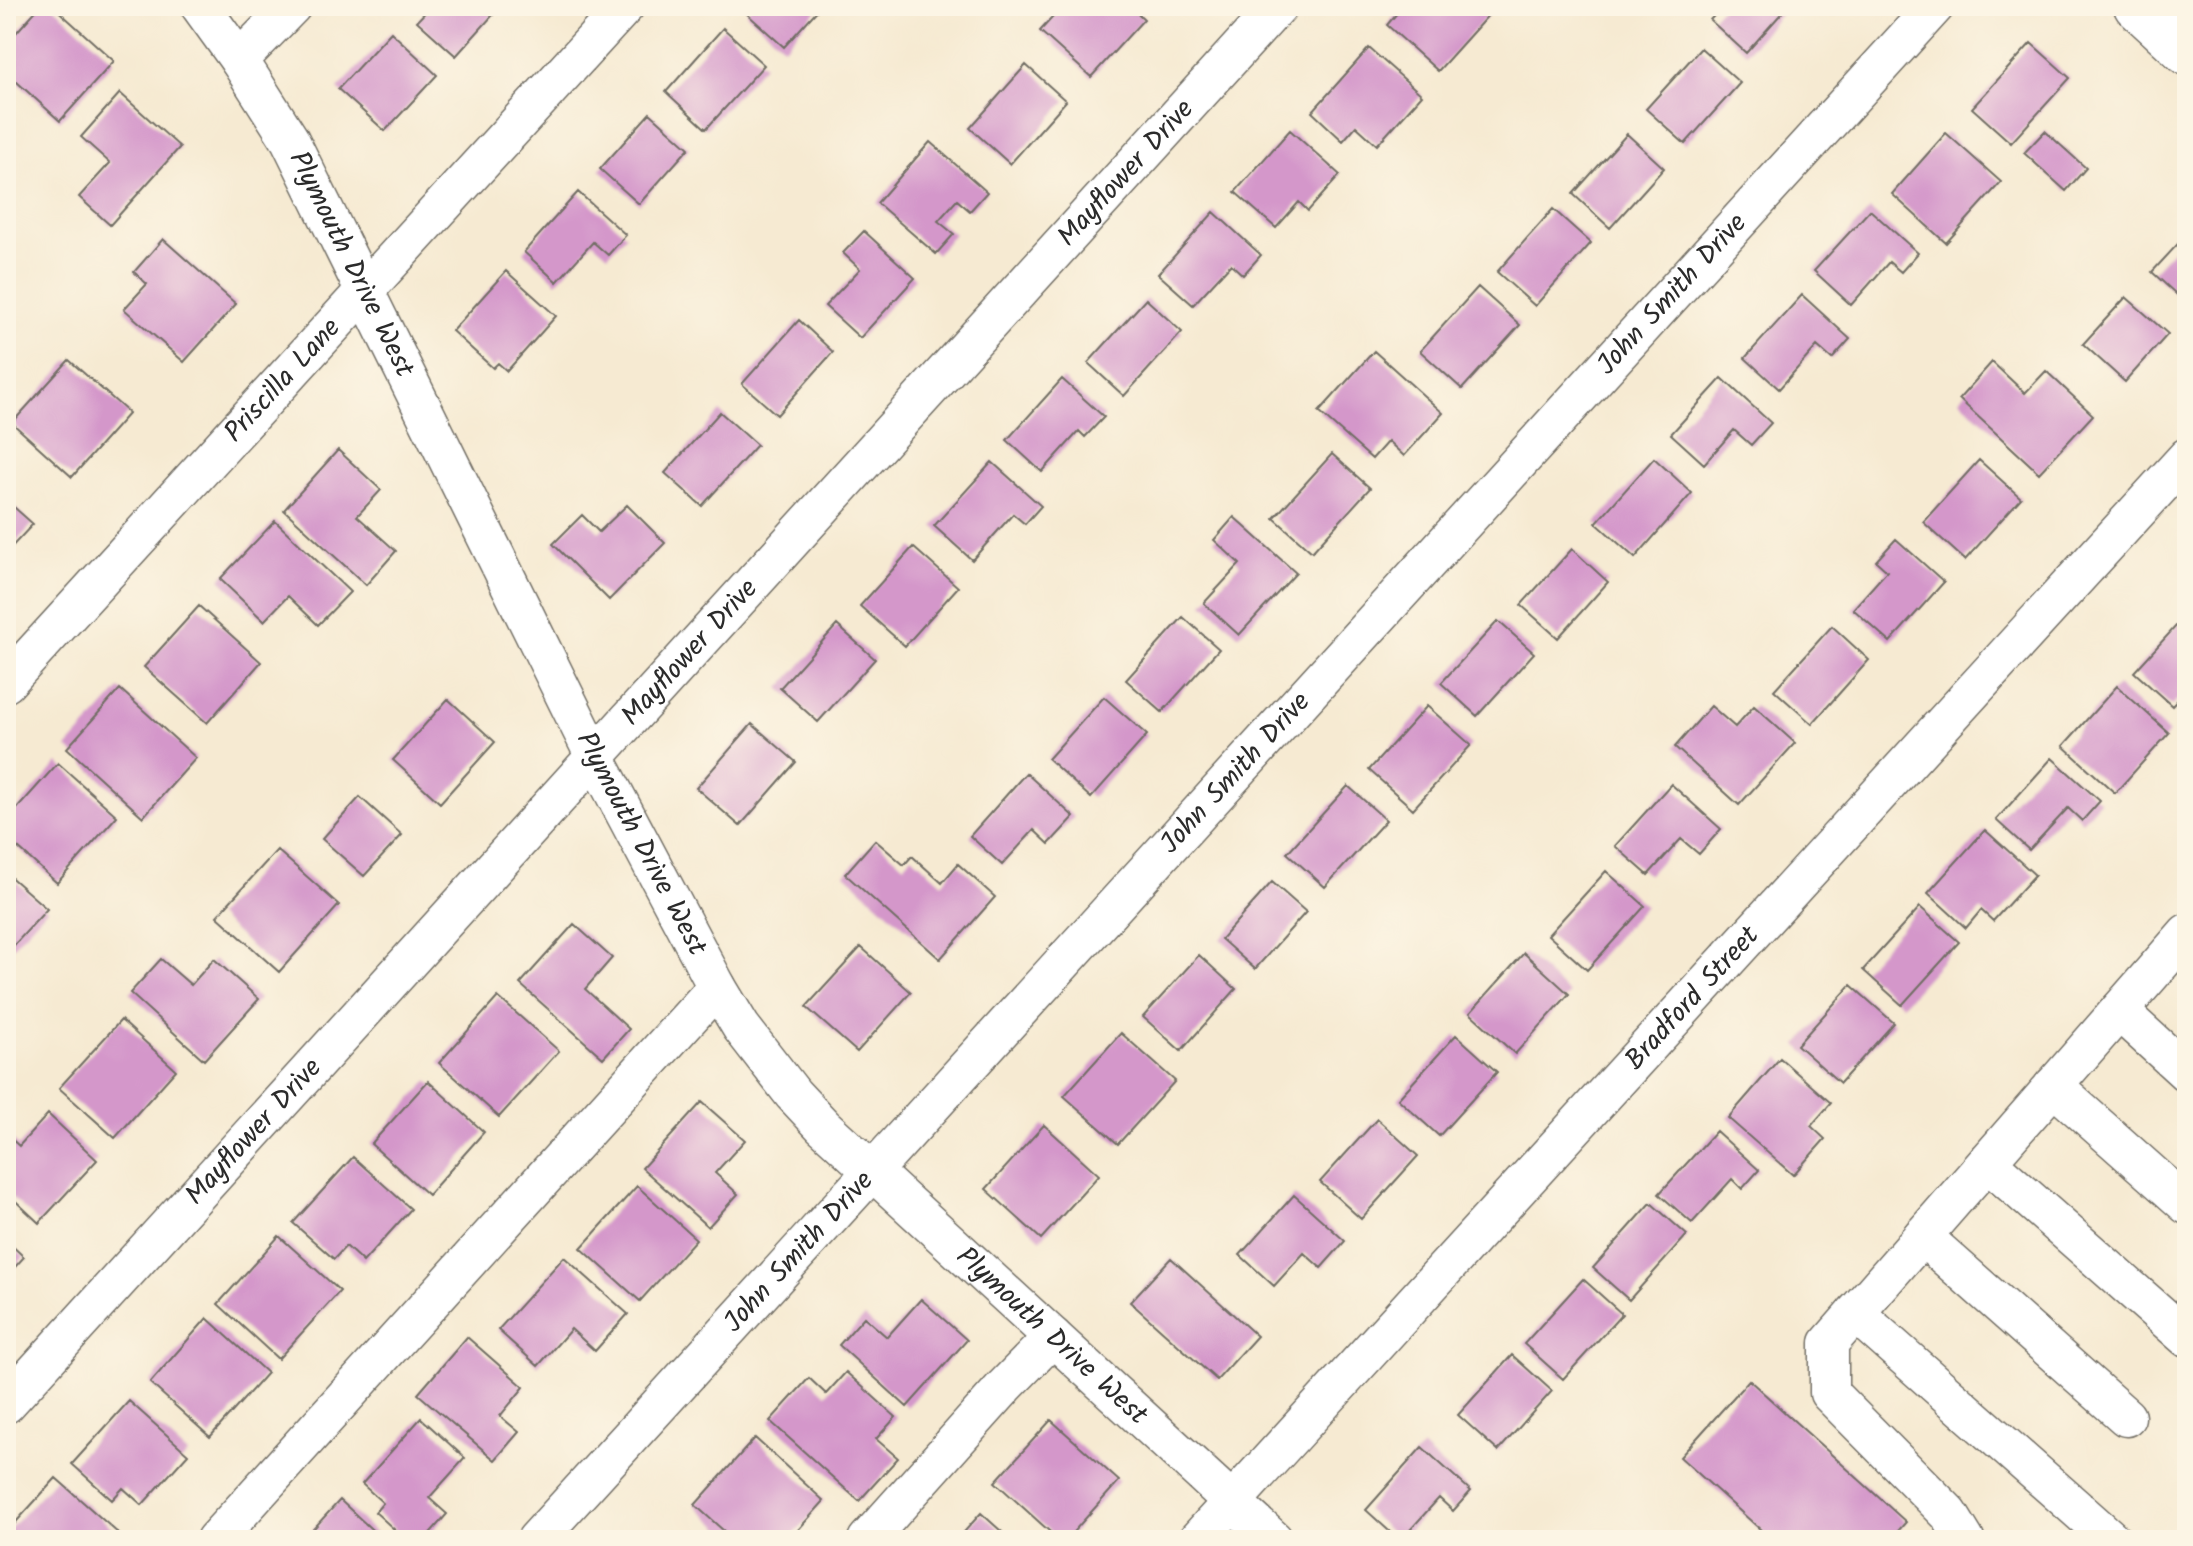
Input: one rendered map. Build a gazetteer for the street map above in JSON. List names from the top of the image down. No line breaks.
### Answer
{"streets":{"street":["Mayflower Drive","Plymouth Drive West","John Smith Drive","Priscilla Lane","Bradford Street"]},"crossings":[["Mayflower Drive","Plymouth Drive West"],["Plymouth Drive West","John Smith Drive"],["Plymouth Drive West","Priscilla Lane"],["Plymouth Drive West","Bradford Street"]]}
